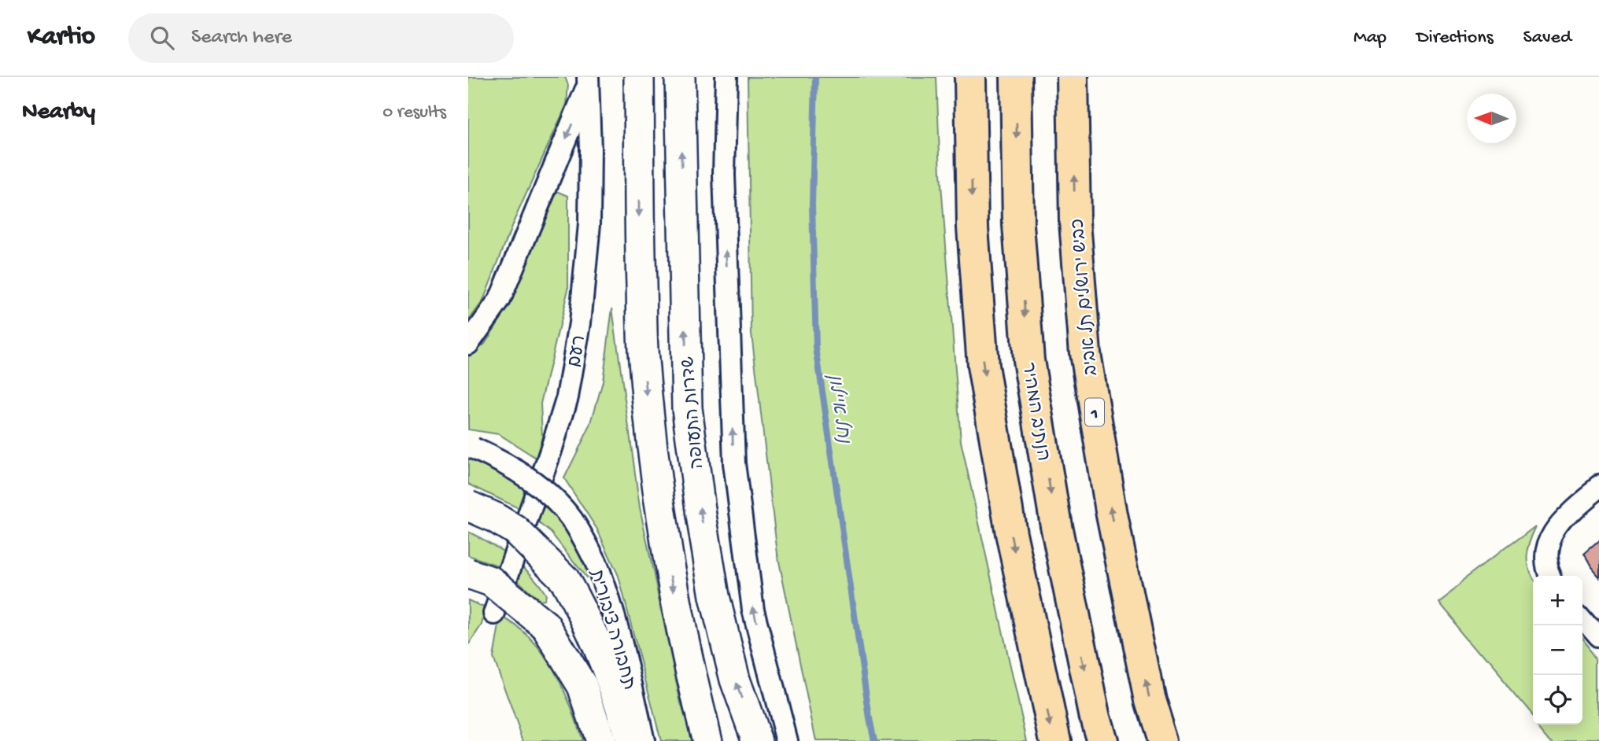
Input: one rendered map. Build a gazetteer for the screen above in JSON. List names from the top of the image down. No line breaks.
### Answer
{"streets":{"highway":["כביש ירושלים תל אביב","הנתיב המהיר","1"],"main road":["שדרות התעופה"],"street":["רעם","תחבורה ציבורית"]},"water":["נחל איילון"],"north":"left","page":{"header":"Kartio","search":"Search here","nav":["Map","Directions","Saved"],"heading":["Nearby","0 results"],"map_buttons":["+","−"]}}
